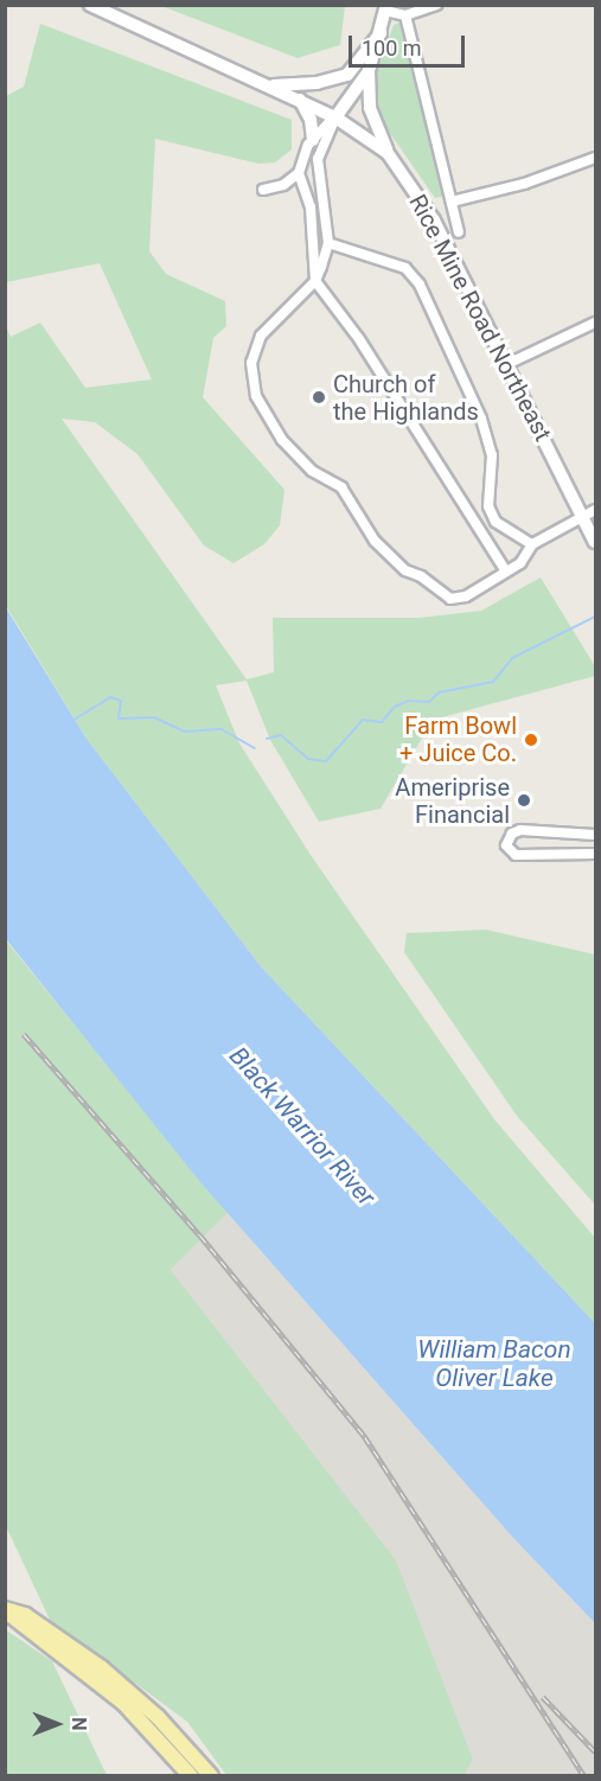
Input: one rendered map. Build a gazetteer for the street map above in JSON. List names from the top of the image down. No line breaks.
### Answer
{"streets":{"main road":["Rice Mine Road Northeast"]},"water":["Black Warrior River","William Bacon Oliver Lake"],"places":["Church of the Highlands","Farm Bowl + Juice Co.","Ameriprise Financial"],"scale_bar":"100 m","north":"right"}
